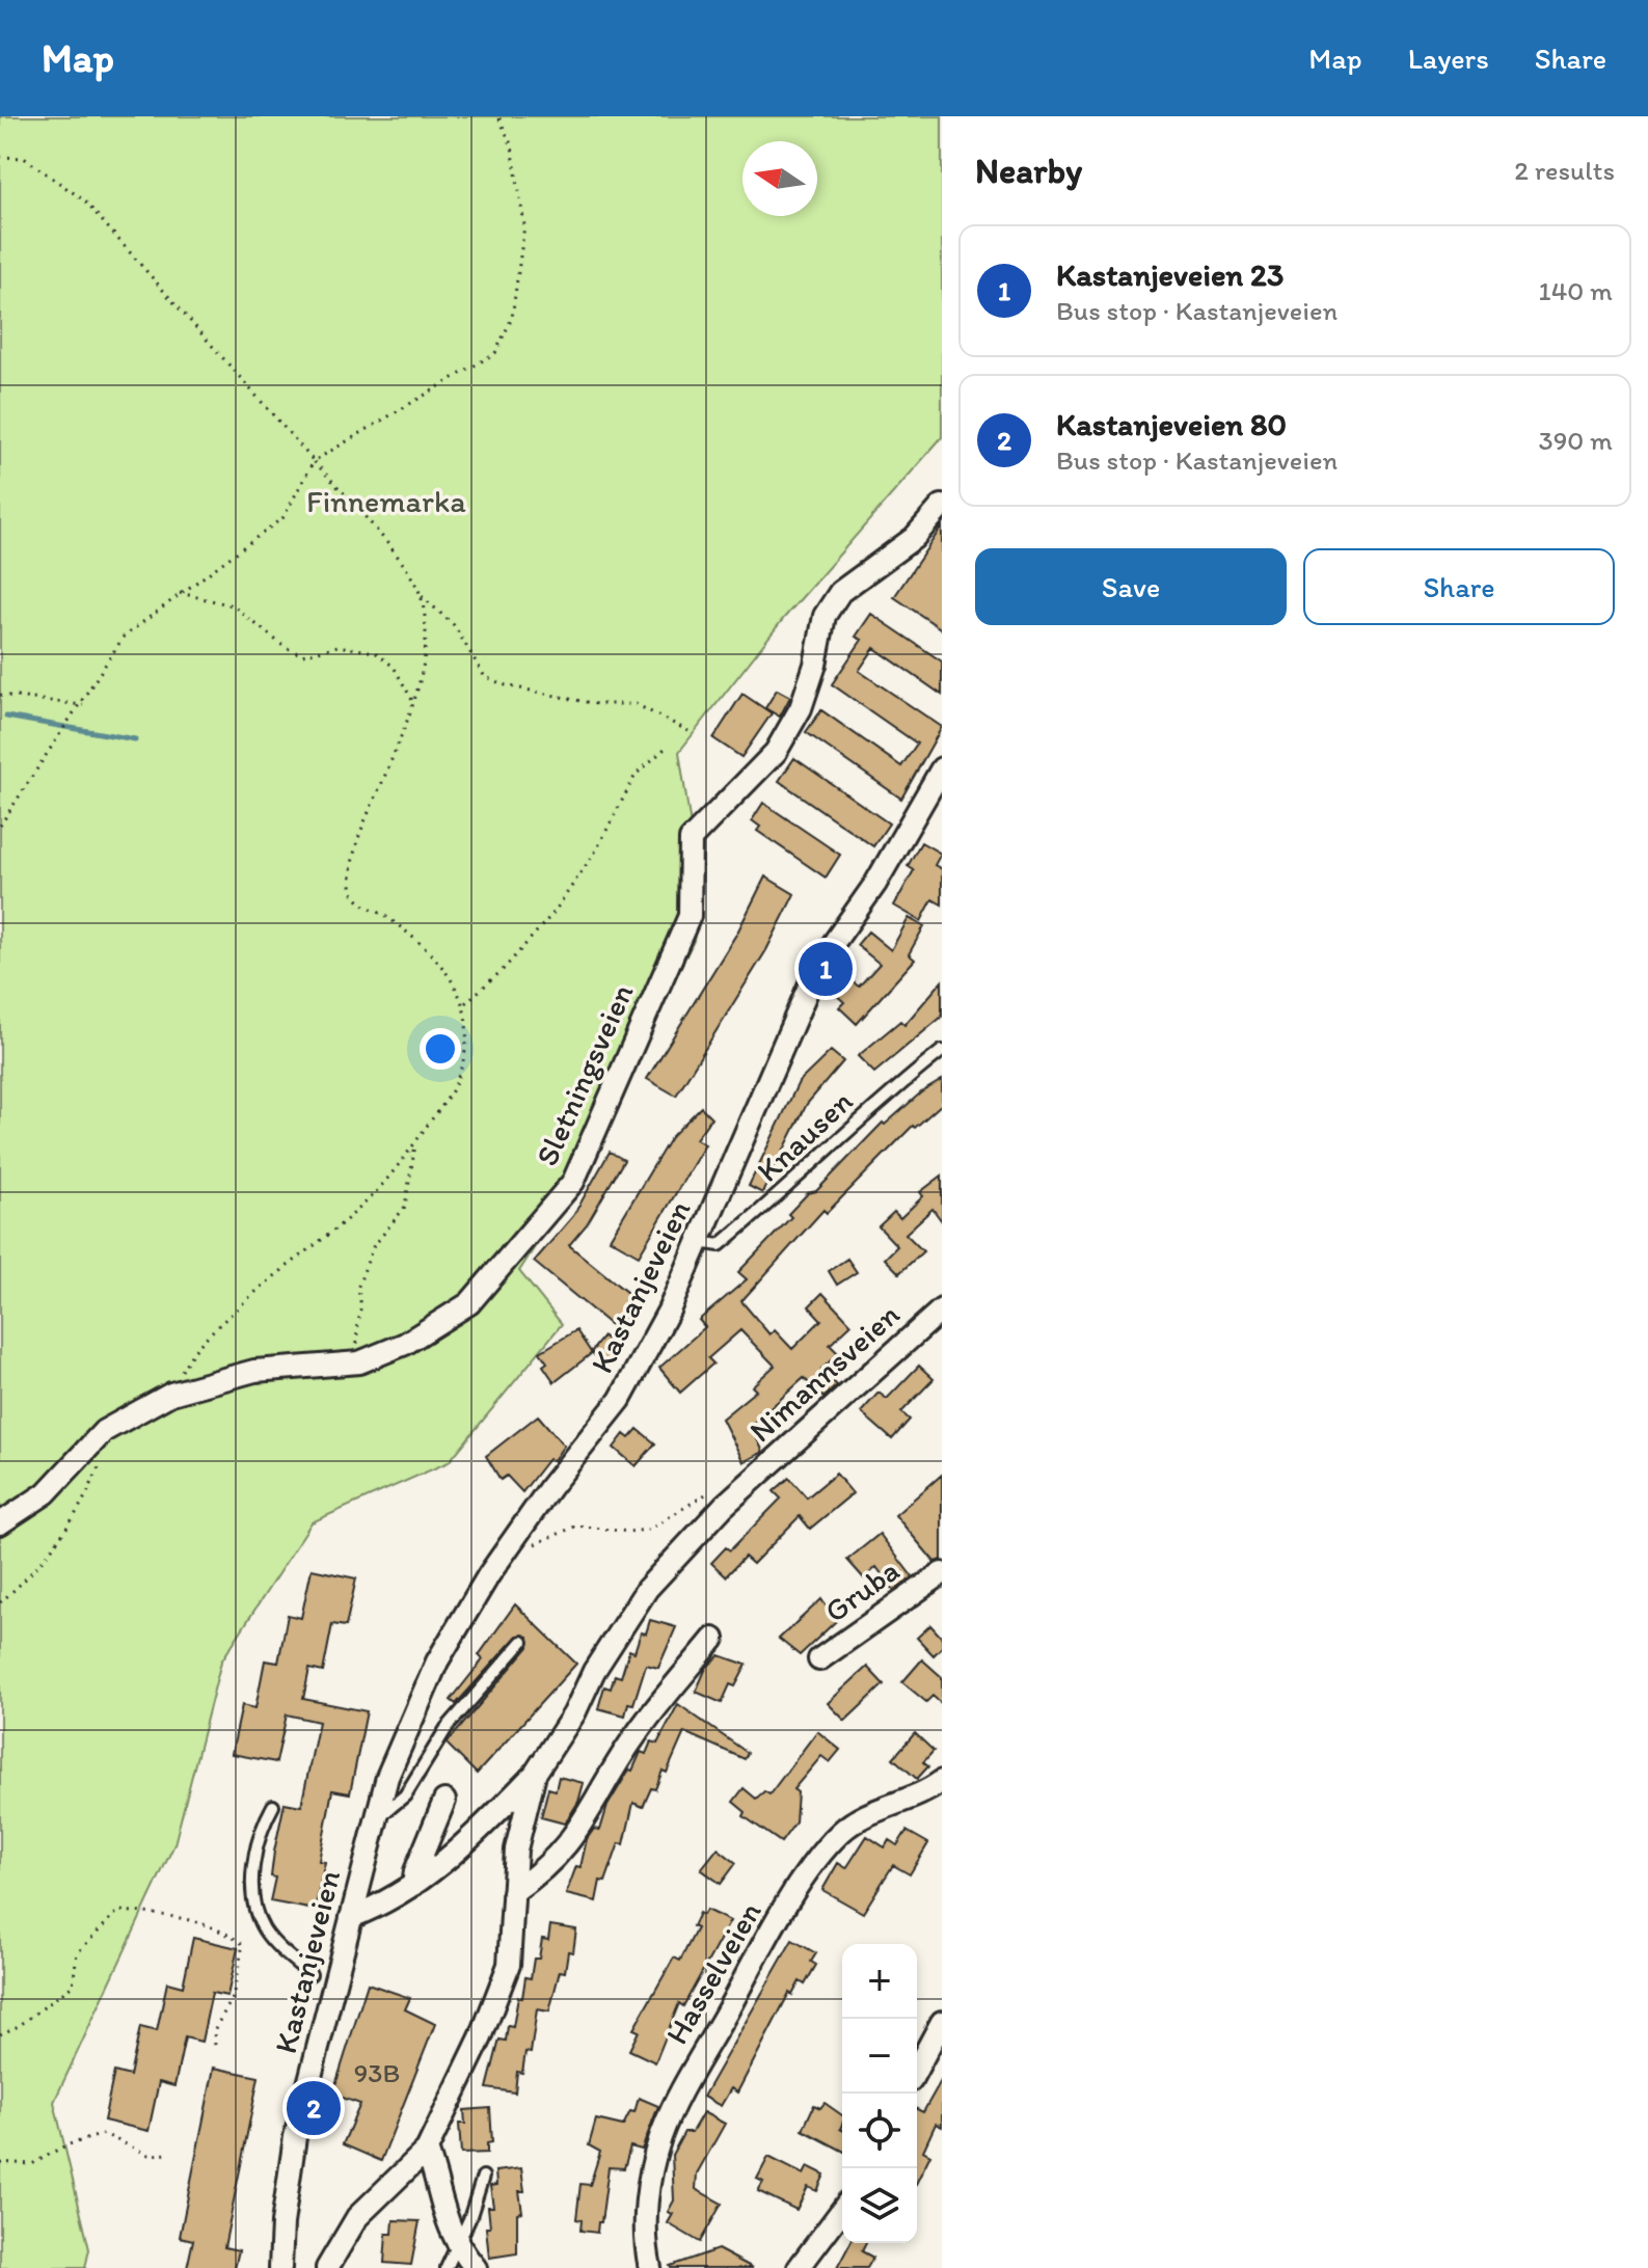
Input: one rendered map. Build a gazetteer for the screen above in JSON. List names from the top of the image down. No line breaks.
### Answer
{"streets":{"street":["Sletningsveien","Kastanjeveien","Nimannsveien","Gruba","Hasselveien"],"lane":["Knausen"]},"crossings":[["Knausen","Kastanjeveien"]],"parks":["Finnemarka"],"house_numbers":["93B"],"north":"left","page":{"header":"Map","nav":["Map","Layers","Share"],"heading":["Nearby","2 results"],"list":[{"mark":"1","name":"Kastanjeveien 23","note":"Bus stop · Kastanjeveien","value":"140 m"},{"mark":"2","name":"Kastanjeveien 80","note":"Bus stop · Kastanjeveien","value":"390 m"}],"buttons":["Save","Share"],"pins":["1","2"],"map_buttons":["+","−"]}}
